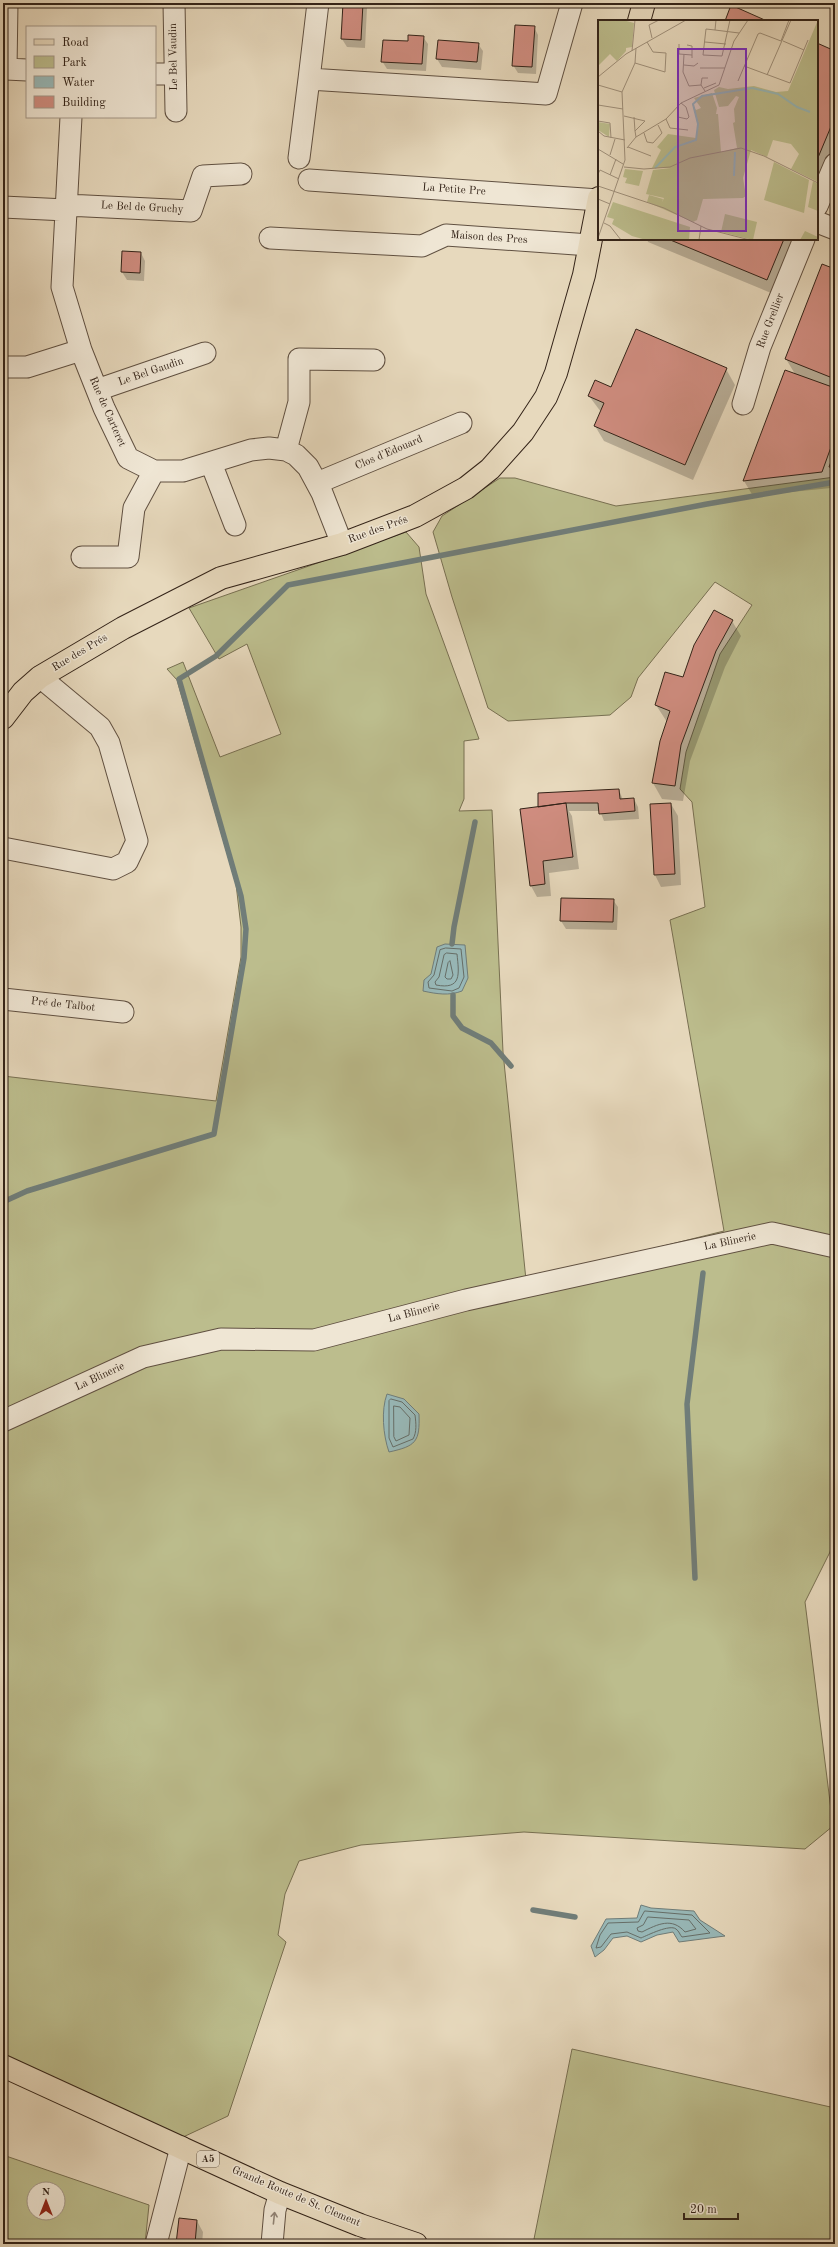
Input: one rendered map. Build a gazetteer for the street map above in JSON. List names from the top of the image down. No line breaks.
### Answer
{"streets":{"main road":["Rue des Prés","A5","Grande Route de St. Clement"],"street":["Le Bel Vaudin","La Petite Pre","Le Bel de Gruchy","Maison des Pres","Rue Grellier","Le Bel Gaudin","Rue de Carteret","Clos d'Edouard","Pré de Talbot","La Blinerie"]},"crossings":[["Le Bel de Gruchy","Rue de Carteret"],["Maison des Pres","Rue des Prés"],["Le Bel Gaudin","Rue de Carteret"],["Rue de Carteret","Clos d'Edouard"],["Rue de Carteret","Rue des Prés"]],"legend":["Road","Park","Water","Building"],"scale_bar":"20 m","north":"top"}
